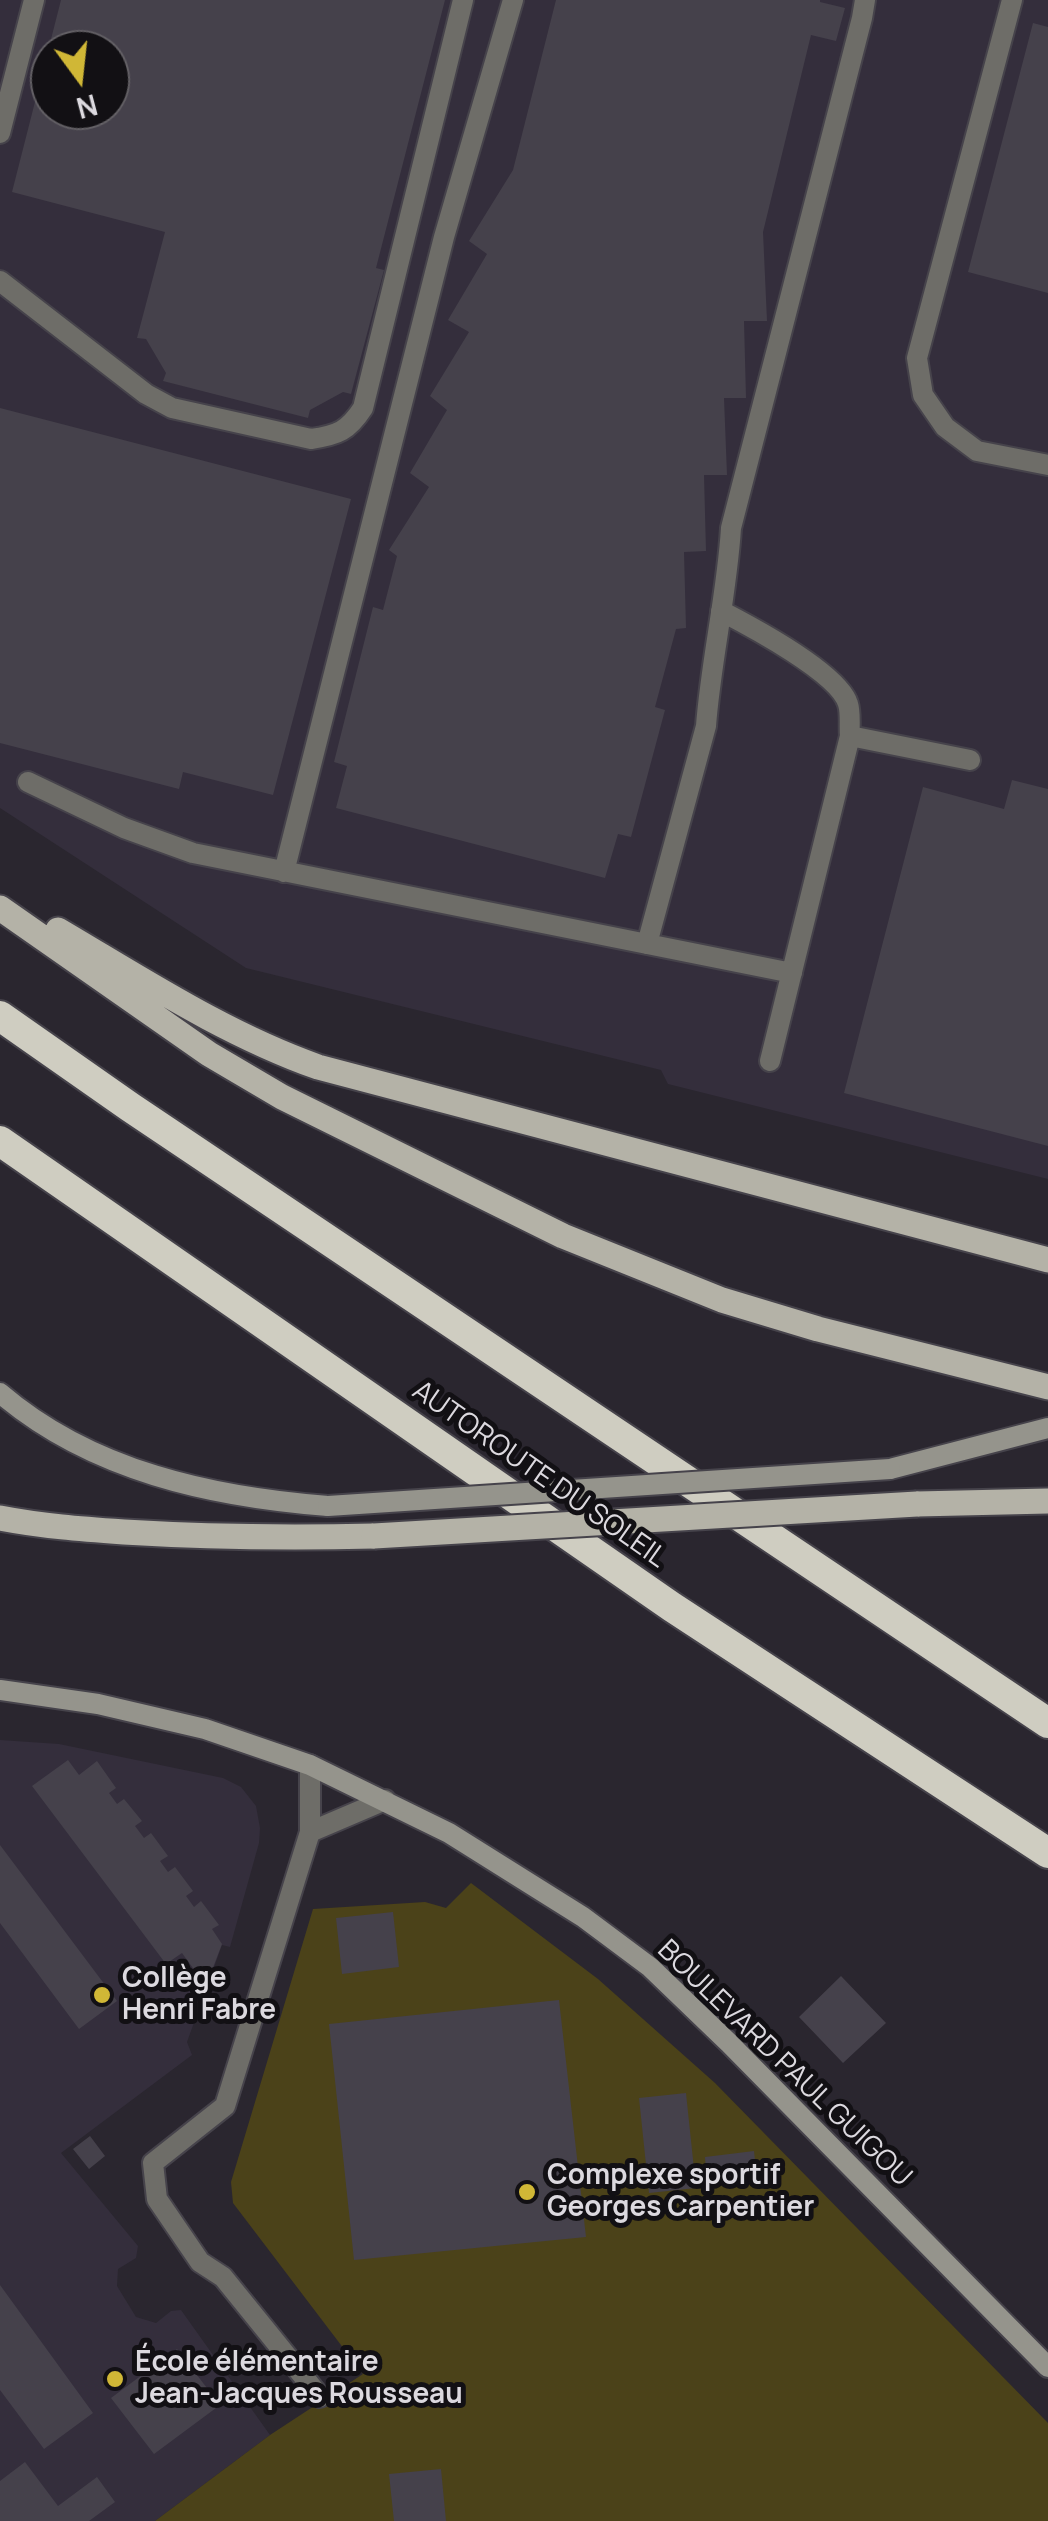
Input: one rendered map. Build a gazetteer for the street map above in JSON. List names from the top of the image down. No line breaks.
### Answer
{"streets":{"highway":["AUTOROUTE DU SOLEIL"],"street":["BOULEVARD PAUL GUIGOU"]},"places":["Collège Henri Fabre","Complexe sportif Georges Carpentier","École élémentaire Jean-Jacques Rousseau"],"north":"bottom"}
